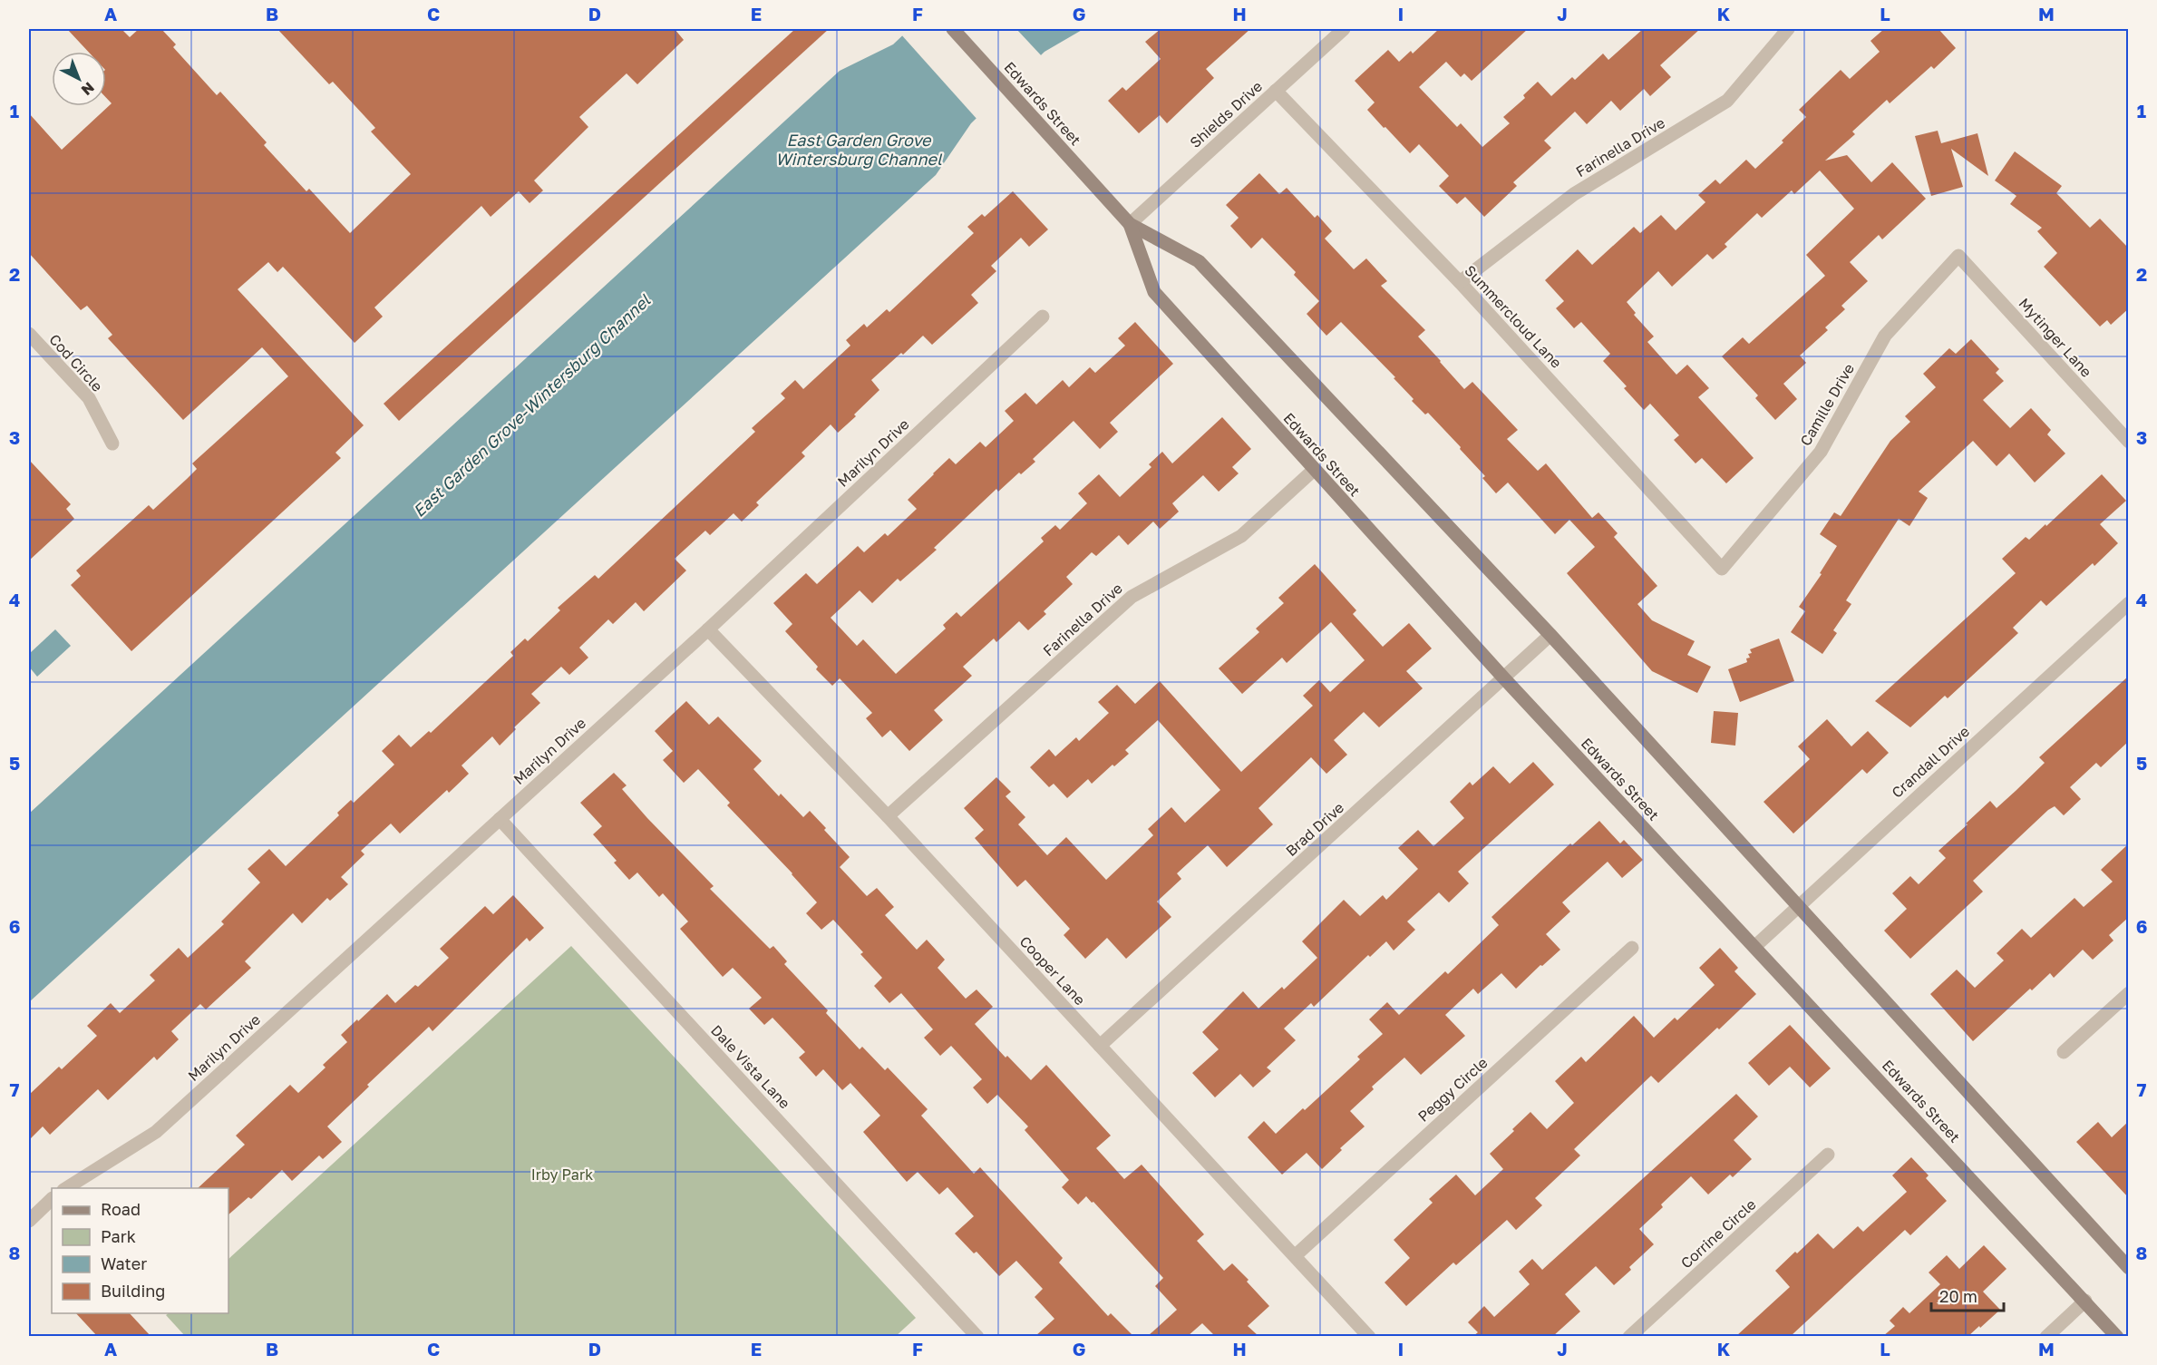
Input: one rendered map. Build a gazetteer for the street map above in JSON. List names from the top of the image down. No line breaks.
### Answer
{"streets":{"main road":["Edwards Street"],"street":["Shields Drive","Farinella Drive","Summercloud Lane","Mytinger Lane","Cod Circle","Camille Drive","Marilyn Drive","Crandall Drive","Brad Drive","Cooper Lane","Dale Vista Lane","Peggy Circle","Corrine Circle"]},"crossings":[["Edwards Street","Shields Drive"],["Edwards Street","Farinella Drive"],["Edwards Street","Crandall Drive"],["Edwards Street","Brad Drive"],["Shields Drive","Summercloud Lane"],["Farinella Drive","Summercloud Lane"],["Farinella Drive","Cooper Lane"],["Summercloud Lane","Camille Drive"],["Mytinger Lane","Camille Drive"],["Marilyn Drive","Cooper Lane"],["Marilyn Drive","Dale Vista Lane"],["Brad Drive","Cooper Lane"],["Cooper Lane","Peggy Circle"]],"water":["East Garden Grove Wintersburg Channel","East Garden Grove-Wintersburg Channel"],"parks":["Irby Park"],"legend":["Road","Park","Water","Building"],"scale_bar":"20 m","north":"bottom right","grid":{"columns":["A","B","C","D","E","F","G","H","I","J","K","L","M"],"rows":["1","2","3","4","5","6","7","8"]}}
